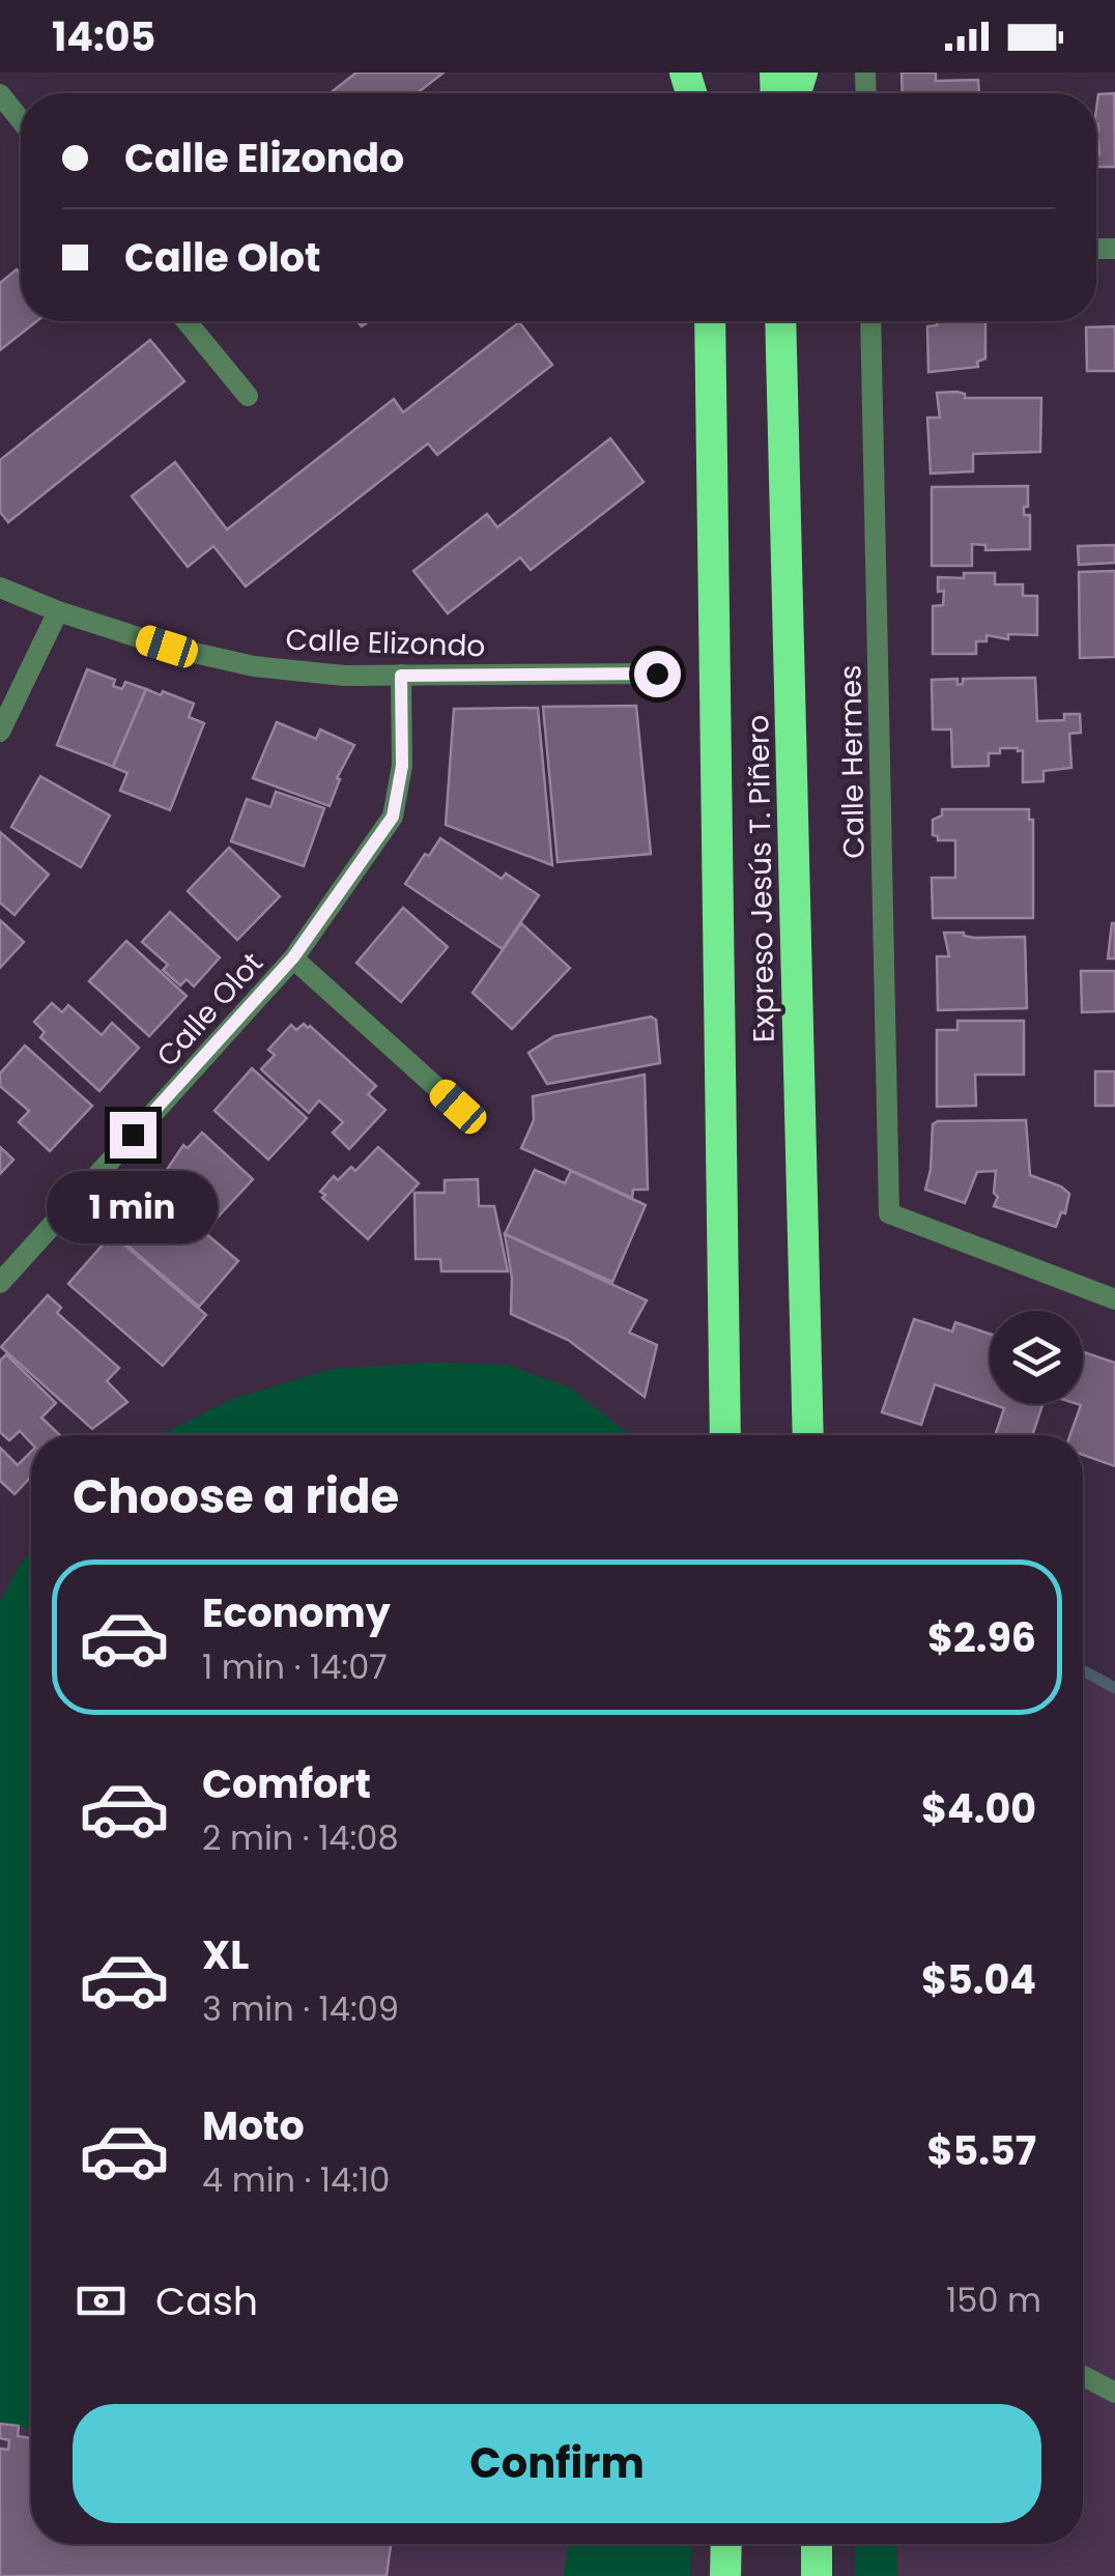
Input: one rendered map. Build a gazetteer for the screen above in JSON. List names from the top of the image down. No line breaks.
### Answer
{"streets":{"highway":["Expreso Jesús T. Piñero"],"street":["Calle Elizondo","Calle Hermes","Calle Olot"]},"crossings":[["Calle Elizondo","Calle Olot"]],"page":{"status":"14:05","banner":["Calle Elizondo","Calle Olot"],"bubble":"1 min","heading":"Choose a ride","list":[{"name":"Economy","note":"1 min · 14:07","value":"$2.96"},{"name":"Comfort","note":"2 min · 14:08","value":"$4.00"},{"name":"XL","note":"3 min · 14:09","value":"$5.04"},{"name":"Moto","note":"4 min · 14:10","value":"$5.57"}],"pay":["Cash","150 m"],"buttons":"Confirm"}}
